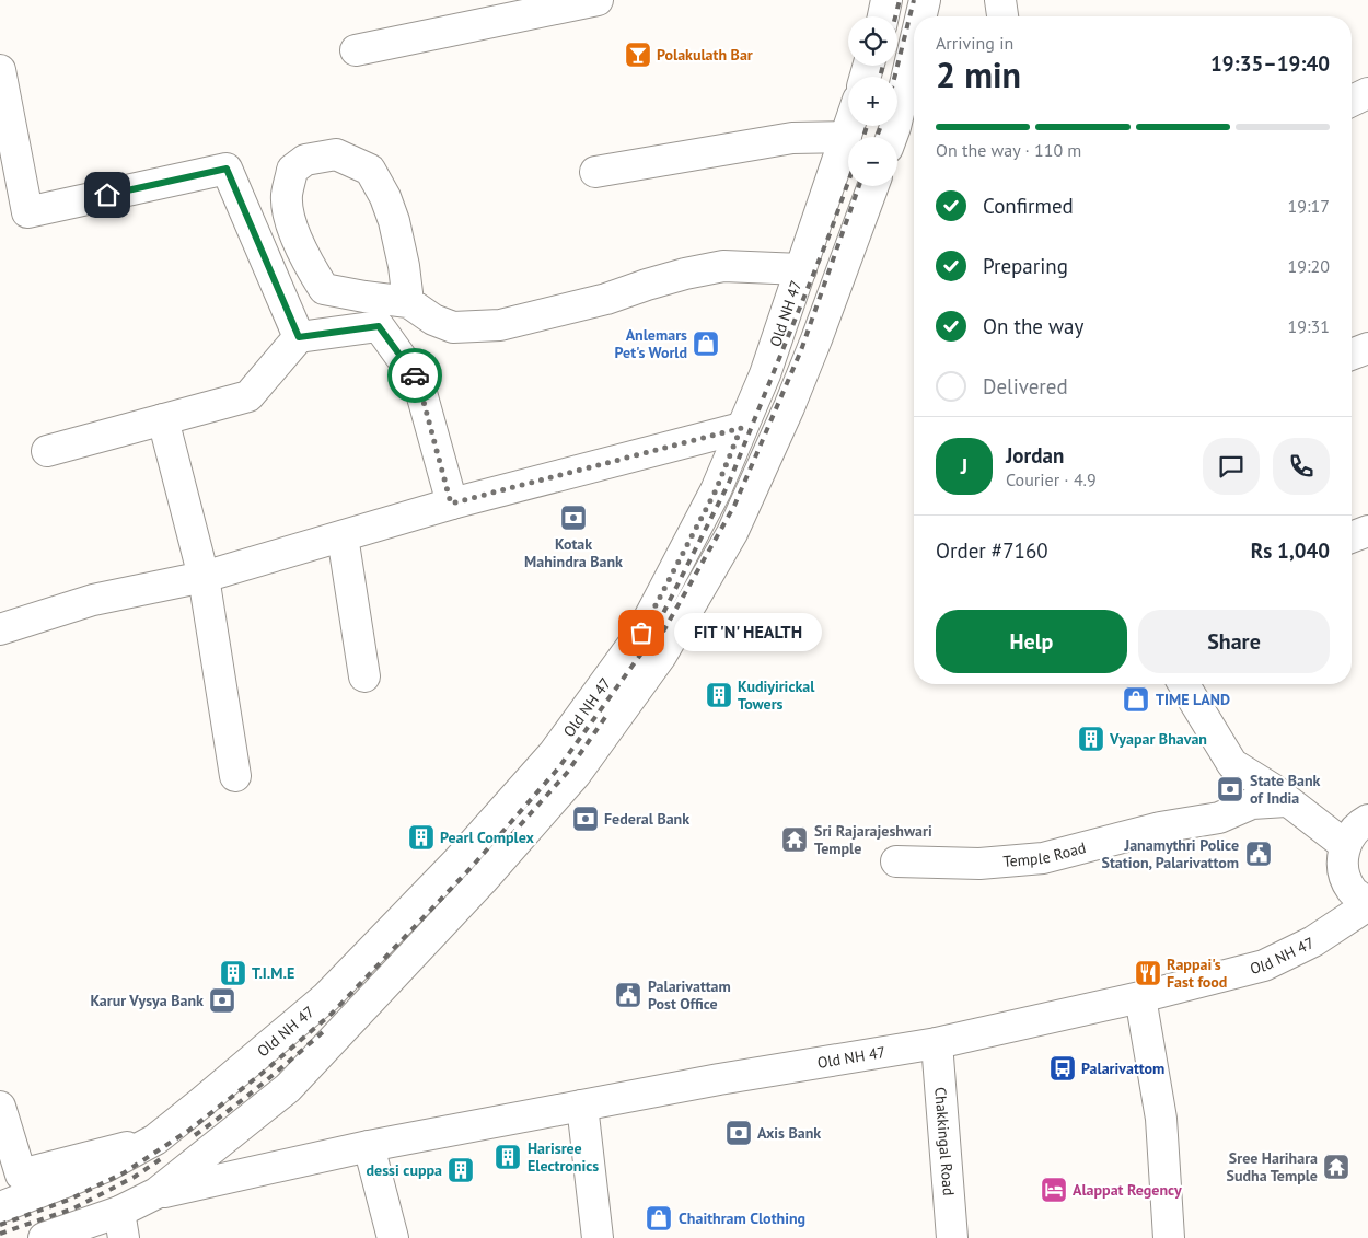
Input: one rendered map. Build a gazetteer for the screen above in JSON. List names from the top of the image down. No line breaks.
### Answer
{"streets":{"street":["Old NH 47","Temple Road","Chakkingal Road"]},"crossings":[["Old NH 47","Chakkingal Road"]],"places":{"bar":["Polakulath Bar"],"shop":["Anlemars Pet's World","TIME LAND","Chaithram Clothing"],"bank":["Kotak Mahindra Bank","State Bank of India","Federal Bank","Karur Vysya Bank","Axis Bank"],"other":["FIT 'N' HEALTH"],"building":["Kudiyirickal Towers","Vyapar Bhavan","Pearl Complex","T.I.M.E","Harisree Electronics","dessi cuppa"],"temple":["Sri Rajarajeshwari Temple","Sree Harihara Sudha Temple"],"public building":["Janamythri Police Station, Palarivattom","Palarivattam Post Office"],"restaurant":["Rappai's Fast food"],"bus stop":["Palarivattom"],"hotel":["Alappat Regency"]},"page":{"map_buttons":["+","−"],"heading":["2 min","Arriving in","19:35–19:40"],"panel":["Jordan","Courier · 4.9","Order #7160","Rs 1,040"],"bar":"On the way · 110 m","list":[["Confirmed","19:17"],["Preparing","19:20"],["On the way","19:31"],"Delivered"],"round":"J","buttons":["Help","Share"],"bubble":"FIT 'N' HEALTH"}}
